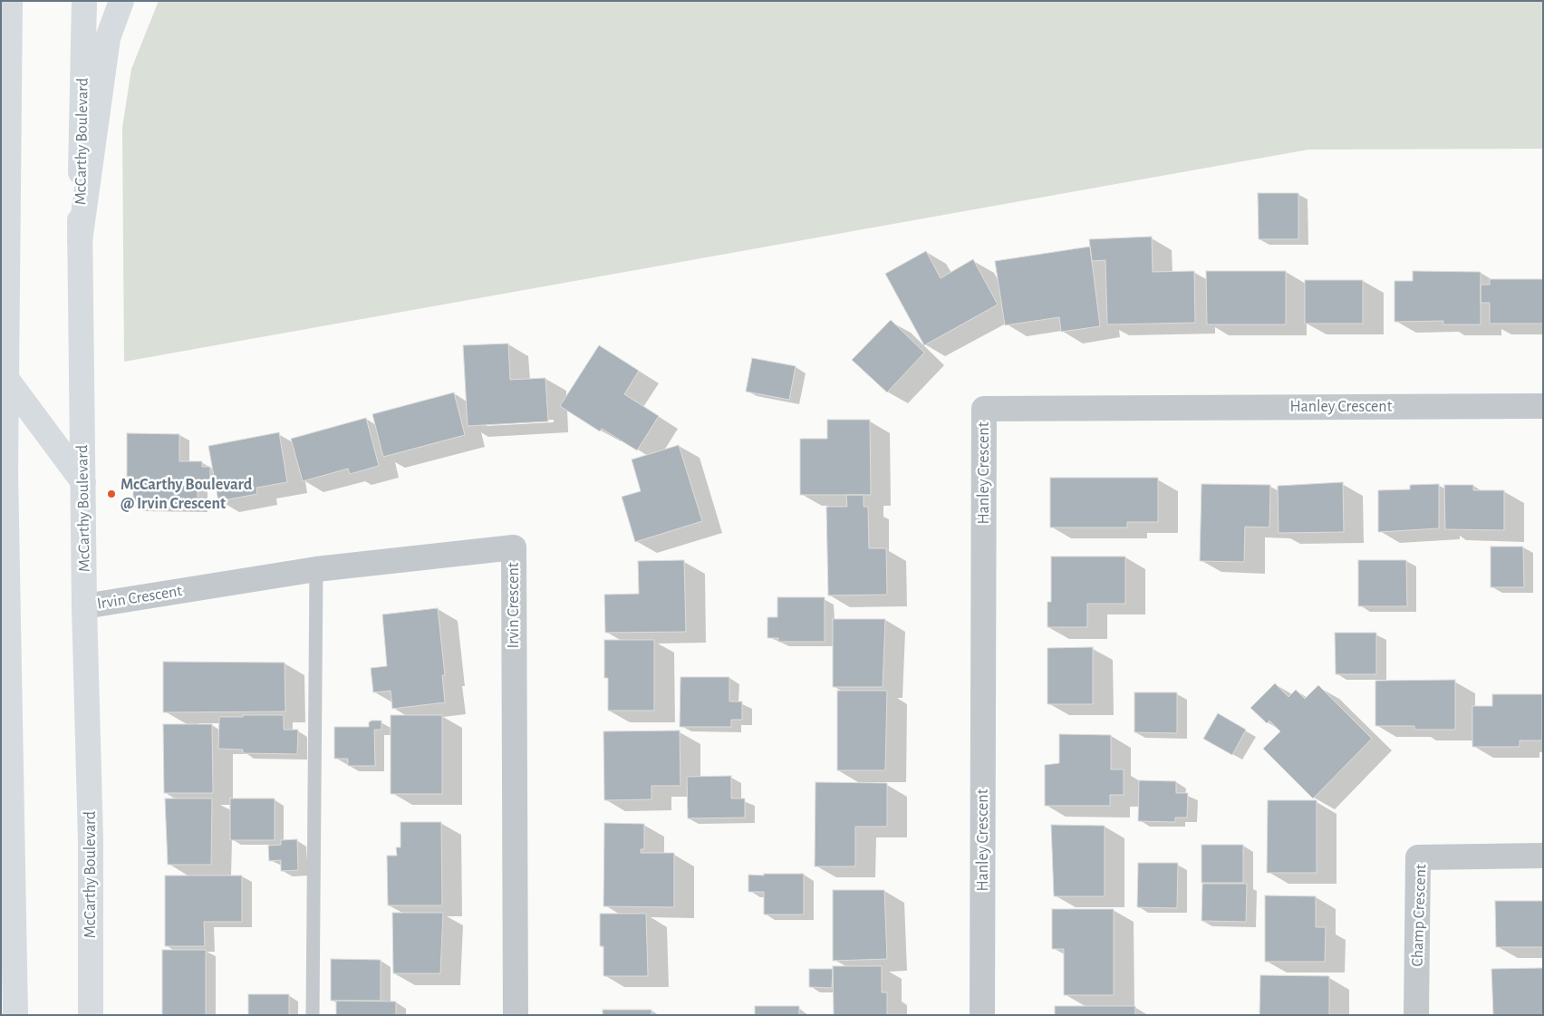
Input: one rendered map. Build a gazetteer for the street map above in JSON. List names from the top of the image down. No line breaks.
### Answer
{"streets":{"main road":["McCarthy Boulevard"],"street":["Hanley Crescent","Irvin Crescent","Champ Crescent"]},"crossings":[["McCarthy Boulevard","Irvin Crescent"]],"places":["McCarthy Boulevard @ Irvin Crescent"]}
